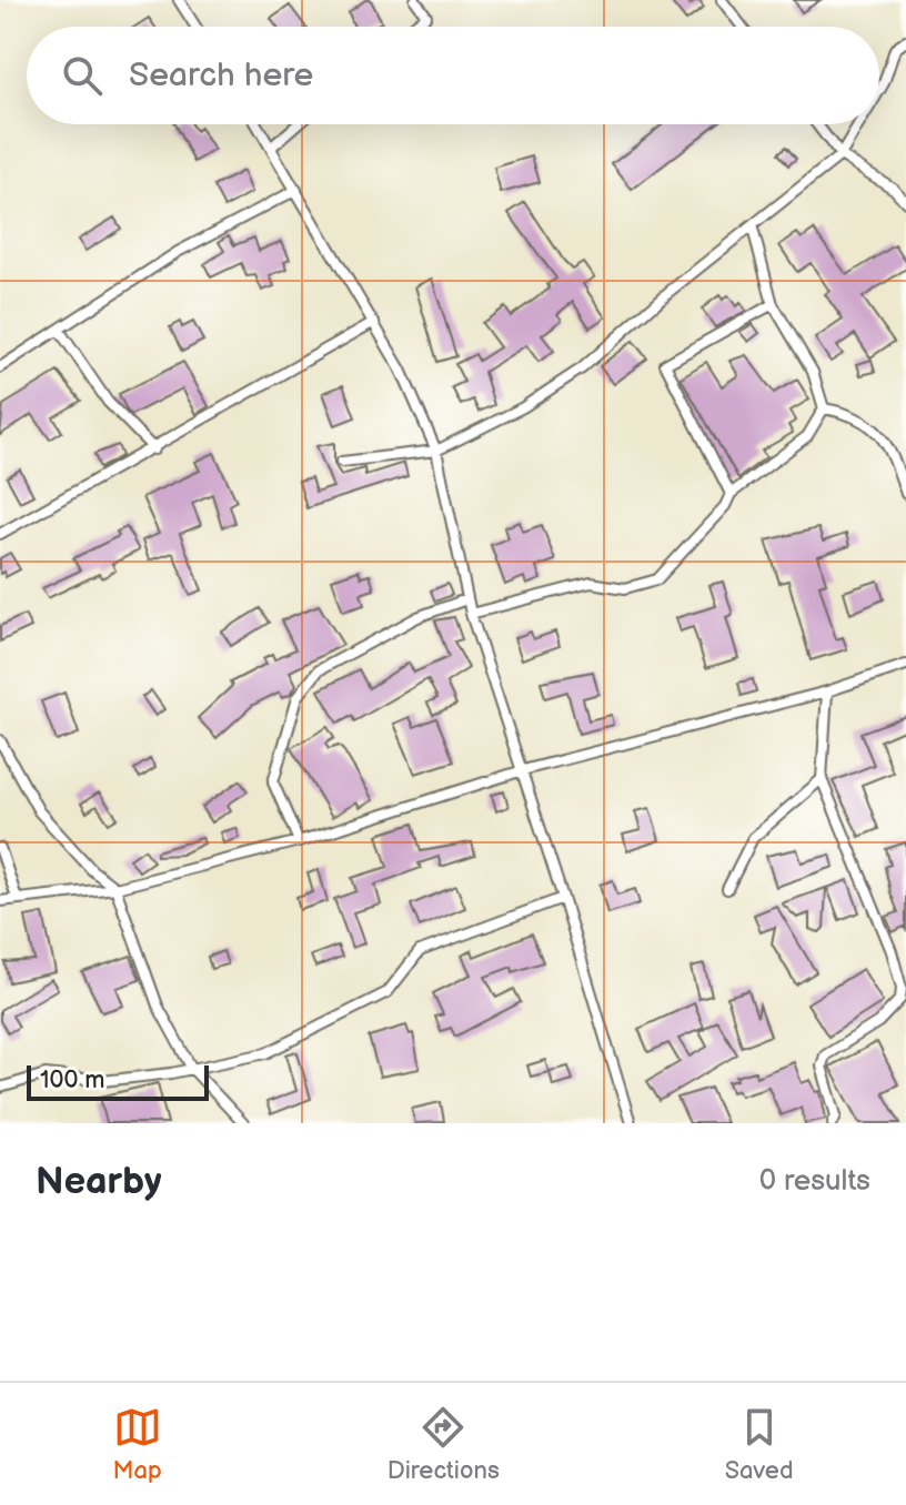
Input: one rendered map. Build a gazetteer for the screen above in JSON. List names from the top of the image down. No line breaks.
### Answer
{"scale_bar":"100 m","page":{"search":"Search here","scale":"100 m","heading":["Nearby","0 results"],"nav":["Map","Directions","Saved"]}}
